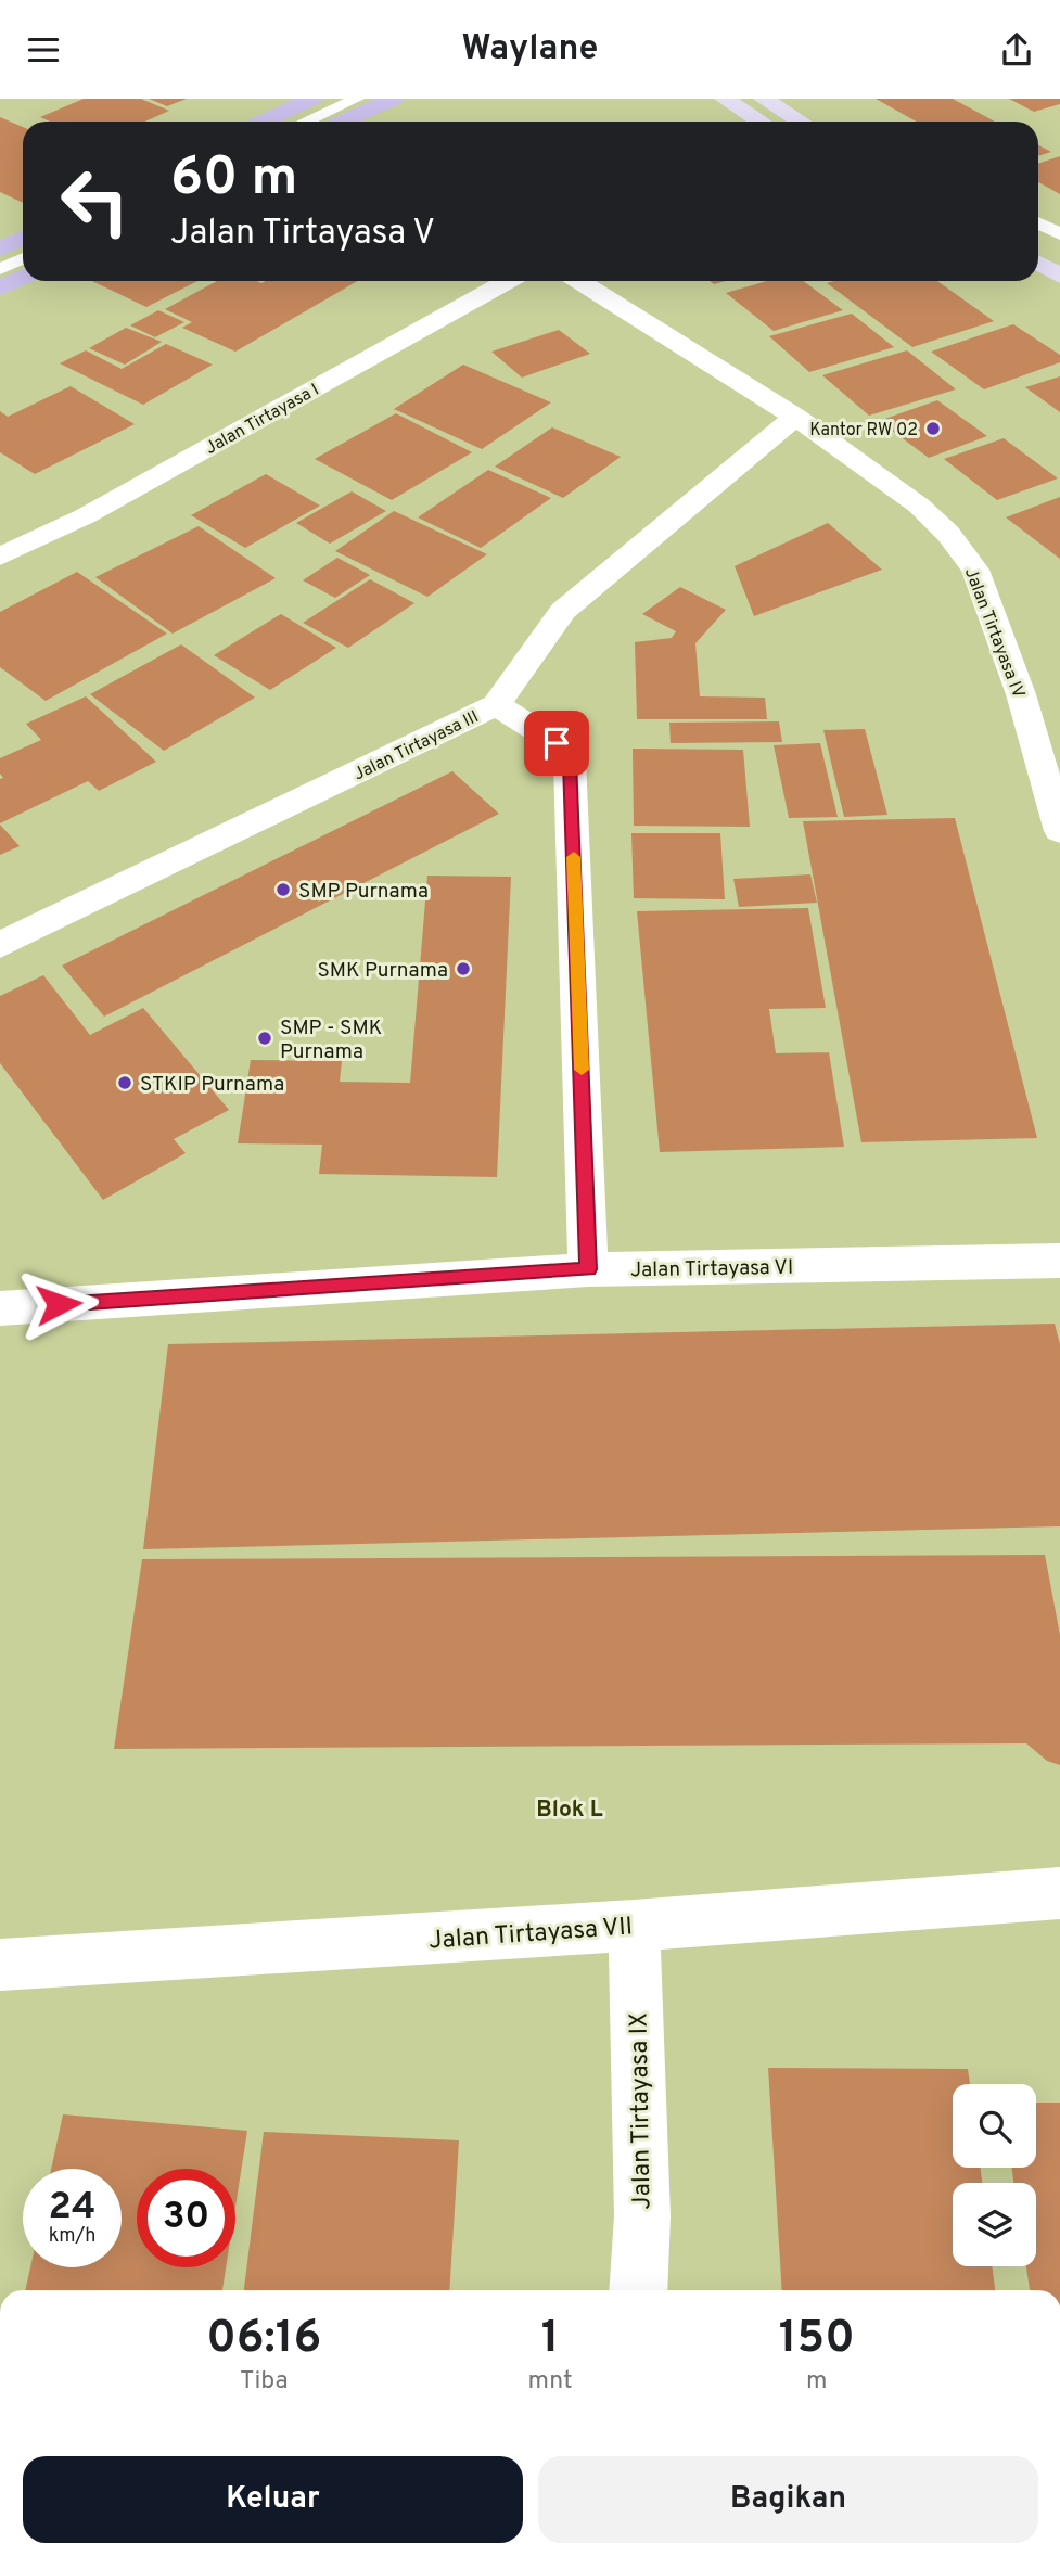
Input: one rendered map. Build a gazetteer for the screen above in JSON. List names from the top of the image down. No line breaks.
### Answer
{"streets":{"street":["Jalan Tirtayasa I","Jalan Tirtayasa IV","Jalan Tirtayasa III","Jalan Tirtayasa VI","Jalan Tirtayasa VII","Jalan Tirtayasa IX"]},"crossings":[["Jalan Tirtayasa IV","Jalan Tirtayasa III"],["Jalan Tirtayasa VII","Jalan Tirtayasa IX"]],"districts":["Blok L"],"places":["Kantor RW 02","SMP Purnama","SMK Purnama","SMP - SMK Purnama","STKIP Purnama"],"page":{"header":"Waylane","turn":["60 m","Jalan Tirtayasa V"],"speed":"24 km/h","limit":"30","eta":["06:16","Tiba","1","mnt","150","m"],"buttons":["Keluar","Bagikan"]}}
